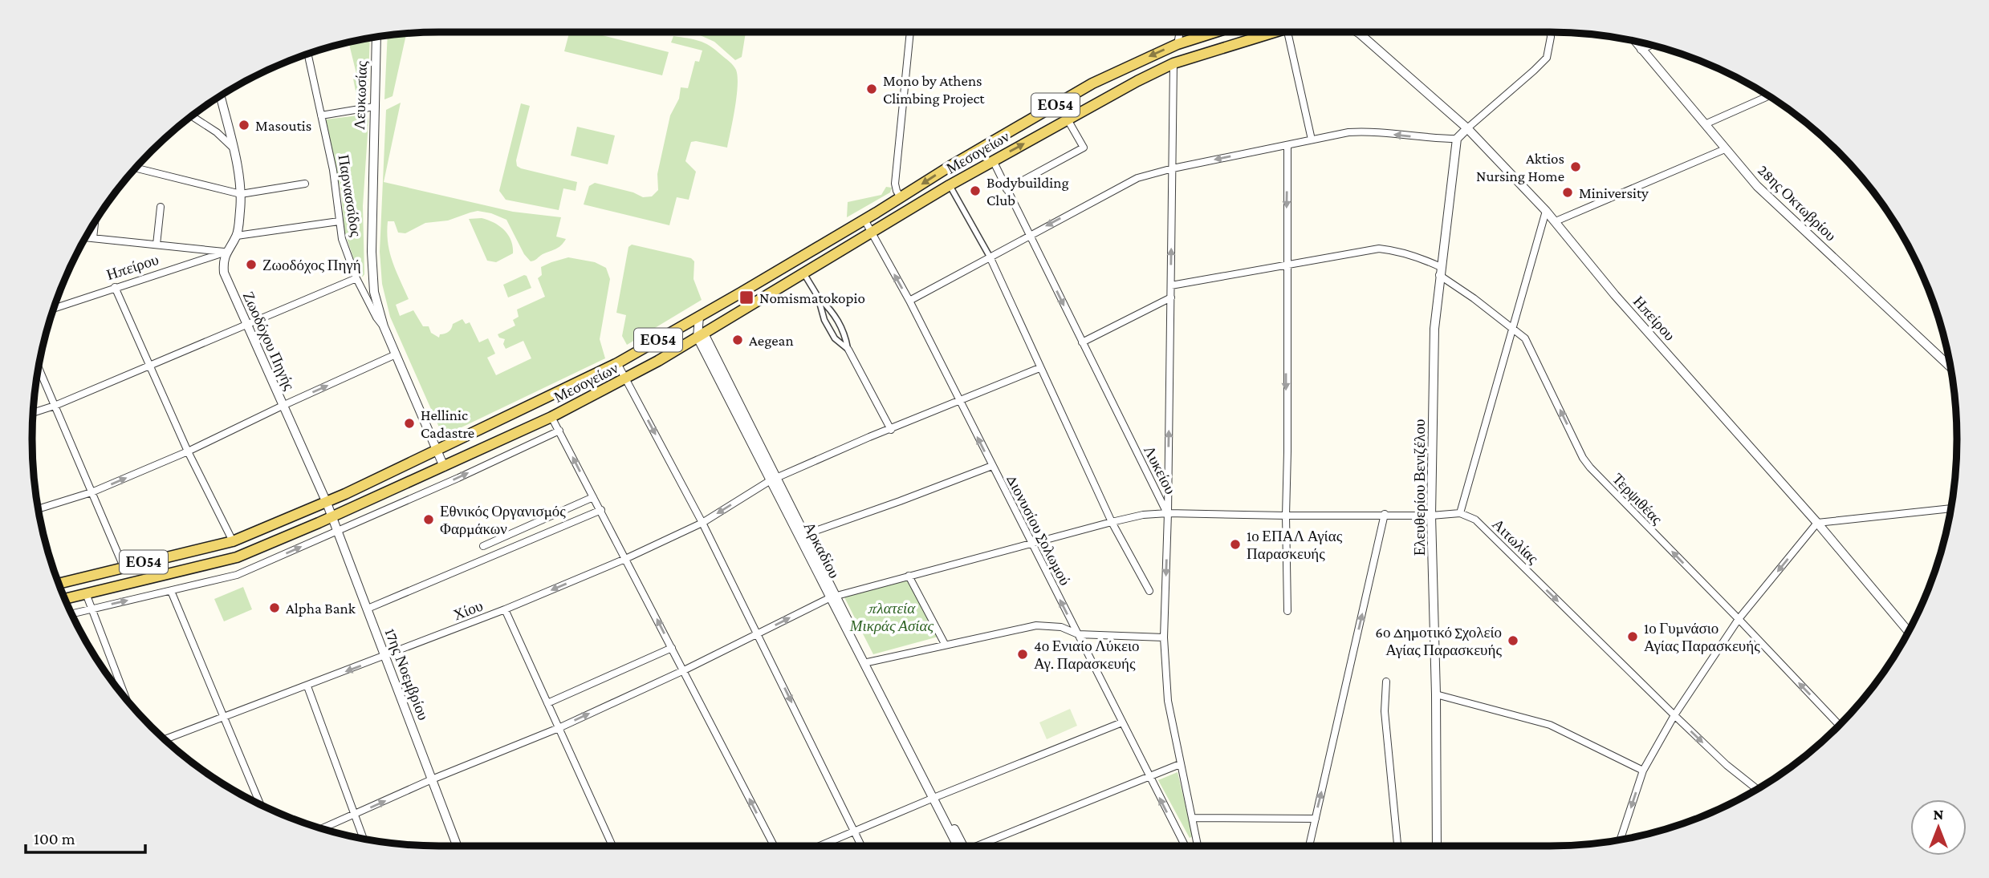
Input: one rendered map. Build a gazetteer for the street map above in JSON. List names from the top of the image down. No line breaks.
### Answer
{"streets":{"main road":["ΕΟ54","Μεσογείων"],"street":["Λευκωσίας","Παρνασσίδος","28ης Οκτωβρίου","Ηπείρου","Ζωοδόχου Πηγής","Λυκείου","Ελευθερίου Βενιζέλου","Τερψιθέας","Διονυσίου Σολωμού","Αιτωλίας","Αρκαδίου","Χίου","17ης Νοεμβρίου"]},"crossings":[["Λευκωσίας","Παρνασσίδος"],["Μεσογείων","Παρνασσίδος"],["Μεσογείων","Ζωοδόχου Πηγής"],["Μεσογείων","Λυκείου"],["Μεσογείων","Διονυσίου Σολωμού"],["Μεσογείων","Αρκαδίου"],["Μεσογείων","17ης Νοεμβρίου"],["Ηπείρου","Ζωοδόχου Πηγής"],["Ζωοδόχου Πηγής","17ης Νοεμβρίου"],["Ελευθερίου Βενιζέλου","Τερψιθέας"],["Διονυσίου Σολωμού","Χίου"],["Αρκαδίου","Χίου"],["Χίου","17ης Νοεμβρίου"]],"one_way":["Τερψιθέας","Διονυσίου Σολωμού","Αιτωλίας"],"parks":["πλατεία Μικράς Ασίας"],"places":{"other":["Mono by Athens Climbing Project","Masoutis","Aktios Nursing Home","Bodybuilding Club","Miniversity","Ζωοδόχος Πηγή","Aegean","Hellinic Cadastre","Εθνικός Οργανισμός Φαρμάκων","1ο ΕΠΑΛ Αγίας Παρασκευής","Alpha Bank","1ο Γυμνάσιο Αγίας Παρασκευής","6ο Δημοτικό Σχολείο Αγίας Παρασκευής","4ο Ενιαίο Λύκειο Αγ. Παρασκευής"],"transit":["Nomismatokopio"]},"scale_bar":"100 m","north":"top"}
